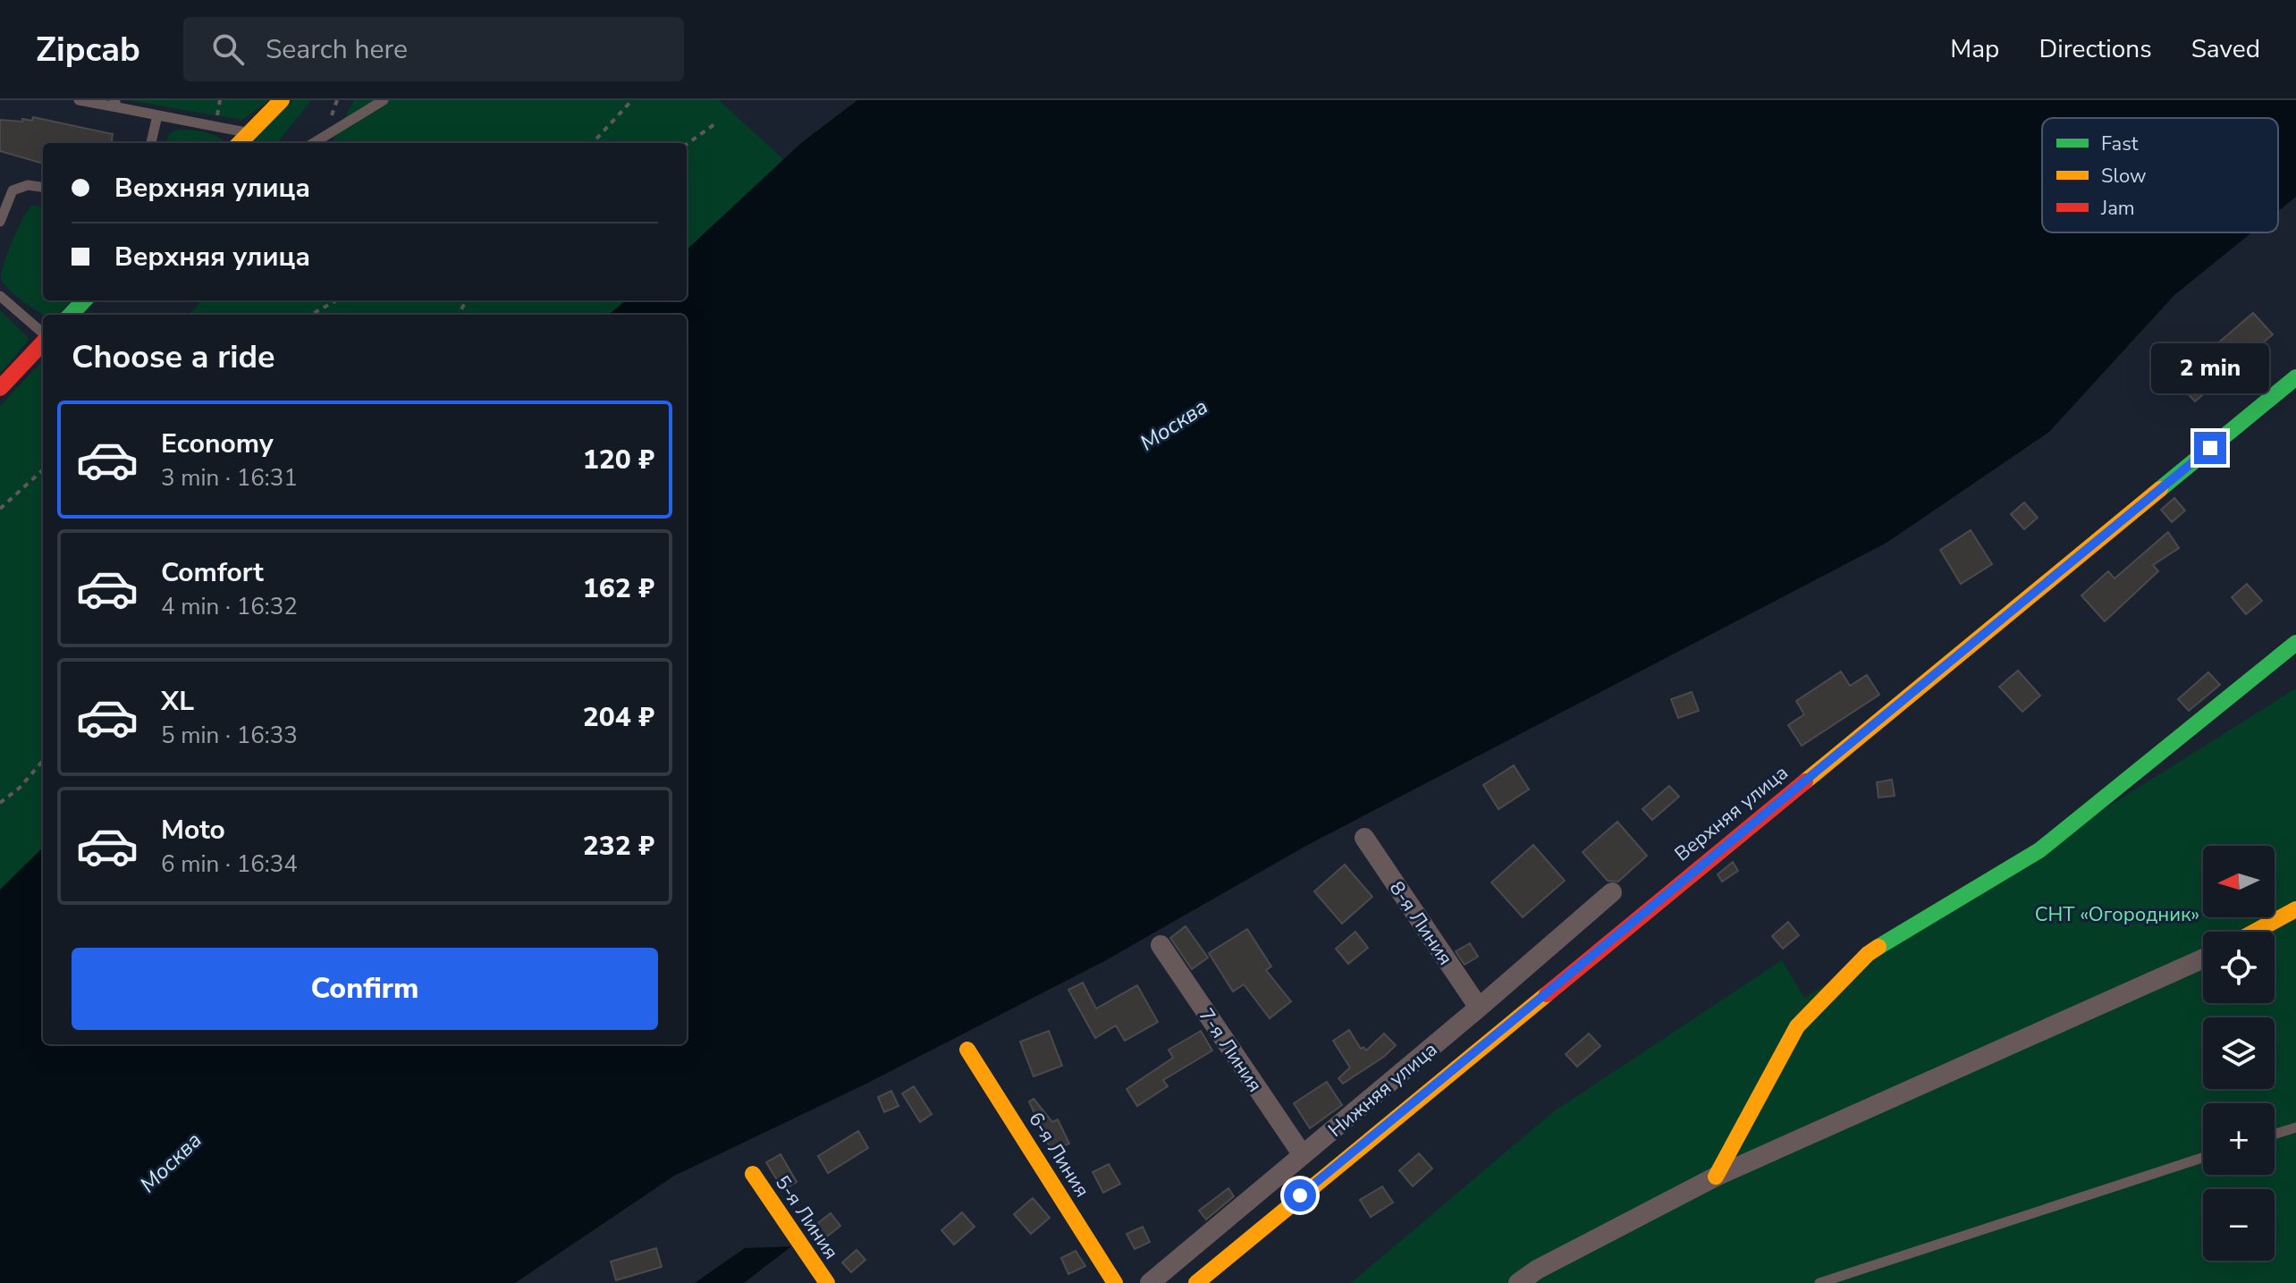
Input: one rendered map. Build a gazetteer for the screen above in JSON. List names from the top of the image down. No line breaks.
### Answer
{"streets":{"street":["Верхняя улица","8-я Линия","7-я Линия","Нижняя улица","6-я Линия","5-я Линия"]},"crossings":[["8-я Линия","Нижняя улица"],["7-я Линия","Нижняя улица"]],"water":["Москва"],"parks":["СНТ «Огородник»"],"legend":["Fast","Slow","Jam"],"north":"left","page":{"header":"Zipcab","search":"Search here","nav":["Map","Directions","Saved"],"banner":["Верхняя улица","Верхняя улица"],"heading":"Choose a ride","bubble":"2 min","list":[{"name":"Economy","note":"3 min · 16:31","value":"120 ₽"},{"name":"Comfort","note":"4 min · 16:32","value":"162 ₽"},{"name":"XL","note":"5 min · 16:33","value":"204 ₽"},{"name":"Moto","note":"6 min · 16:34","value":"232 ₽"}],"map_buttons":["+","−"],"buttons":"Confirm"}}
